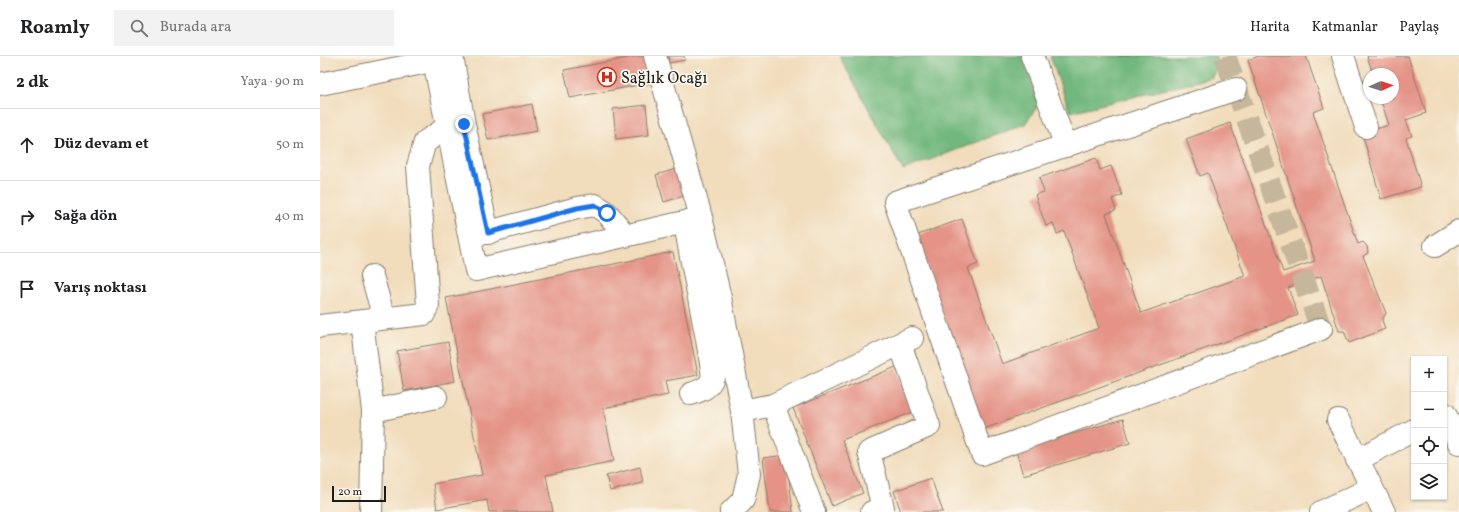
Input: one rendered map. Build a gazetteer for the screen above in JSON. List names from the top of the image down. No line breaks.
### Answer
{"places":{"hospital":["Sağlık Ocağı"]},"scale_bar":"20 m","north":"right","page":{"header":"Roamly","search":"Burada ara","nav":["Harita","Katmanlar","Paylaş"],"heading":["2 dk","Yaya · 90 m"],"list":[["Düz devam et","50 m"],["Sağa dön","40 m"],"Varış noktası"],"map_buttons":["+","−"],"scale":"20 m"}}
